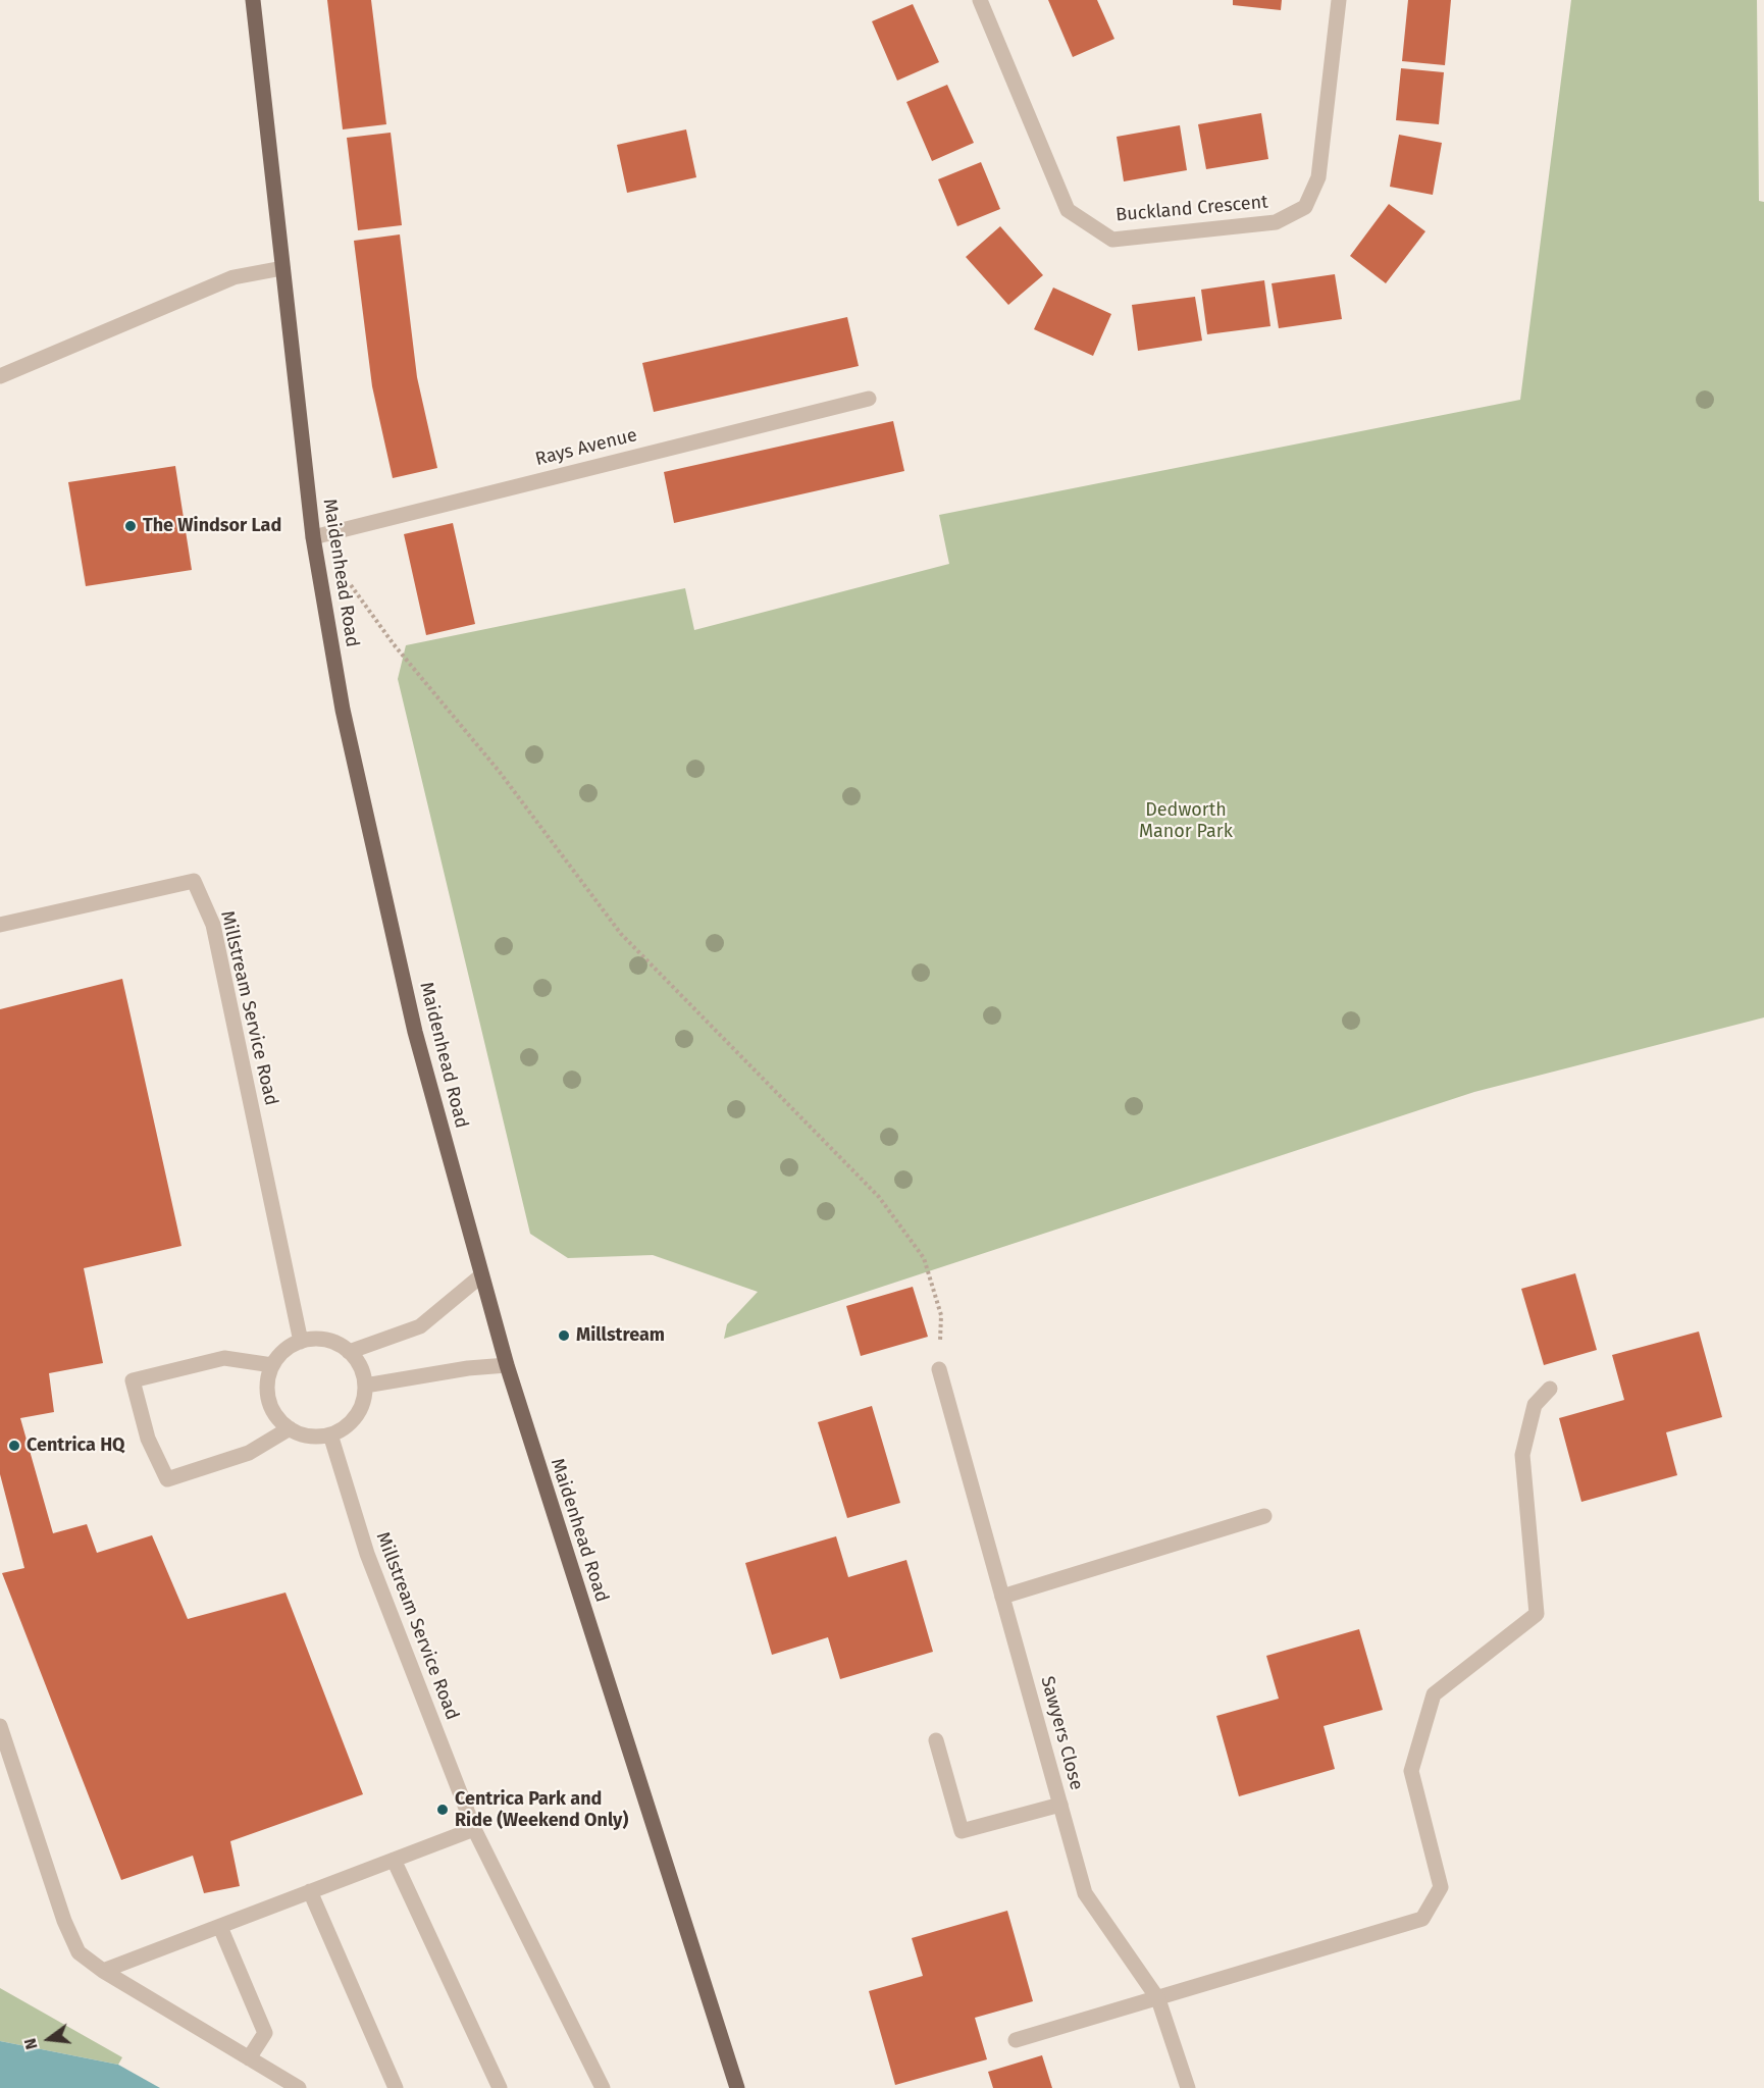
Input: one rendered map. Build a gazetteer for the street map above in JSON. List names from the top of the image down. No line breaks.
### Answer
{"streets":{"main road":["Maidenhead Road"],"street":["Buckland Crescent","Rays Avenue","Millstream Service Road","Sawyers Close"]},"crossings":[["Rays Avenue","Maidenhead Road"]],"parks":["Dedworth Manor Park"],"places":["The Windsor Lad","Millstream","Centrica HQ","Centrica Park and Ride (Weekend Only)"],"north":"left"}
